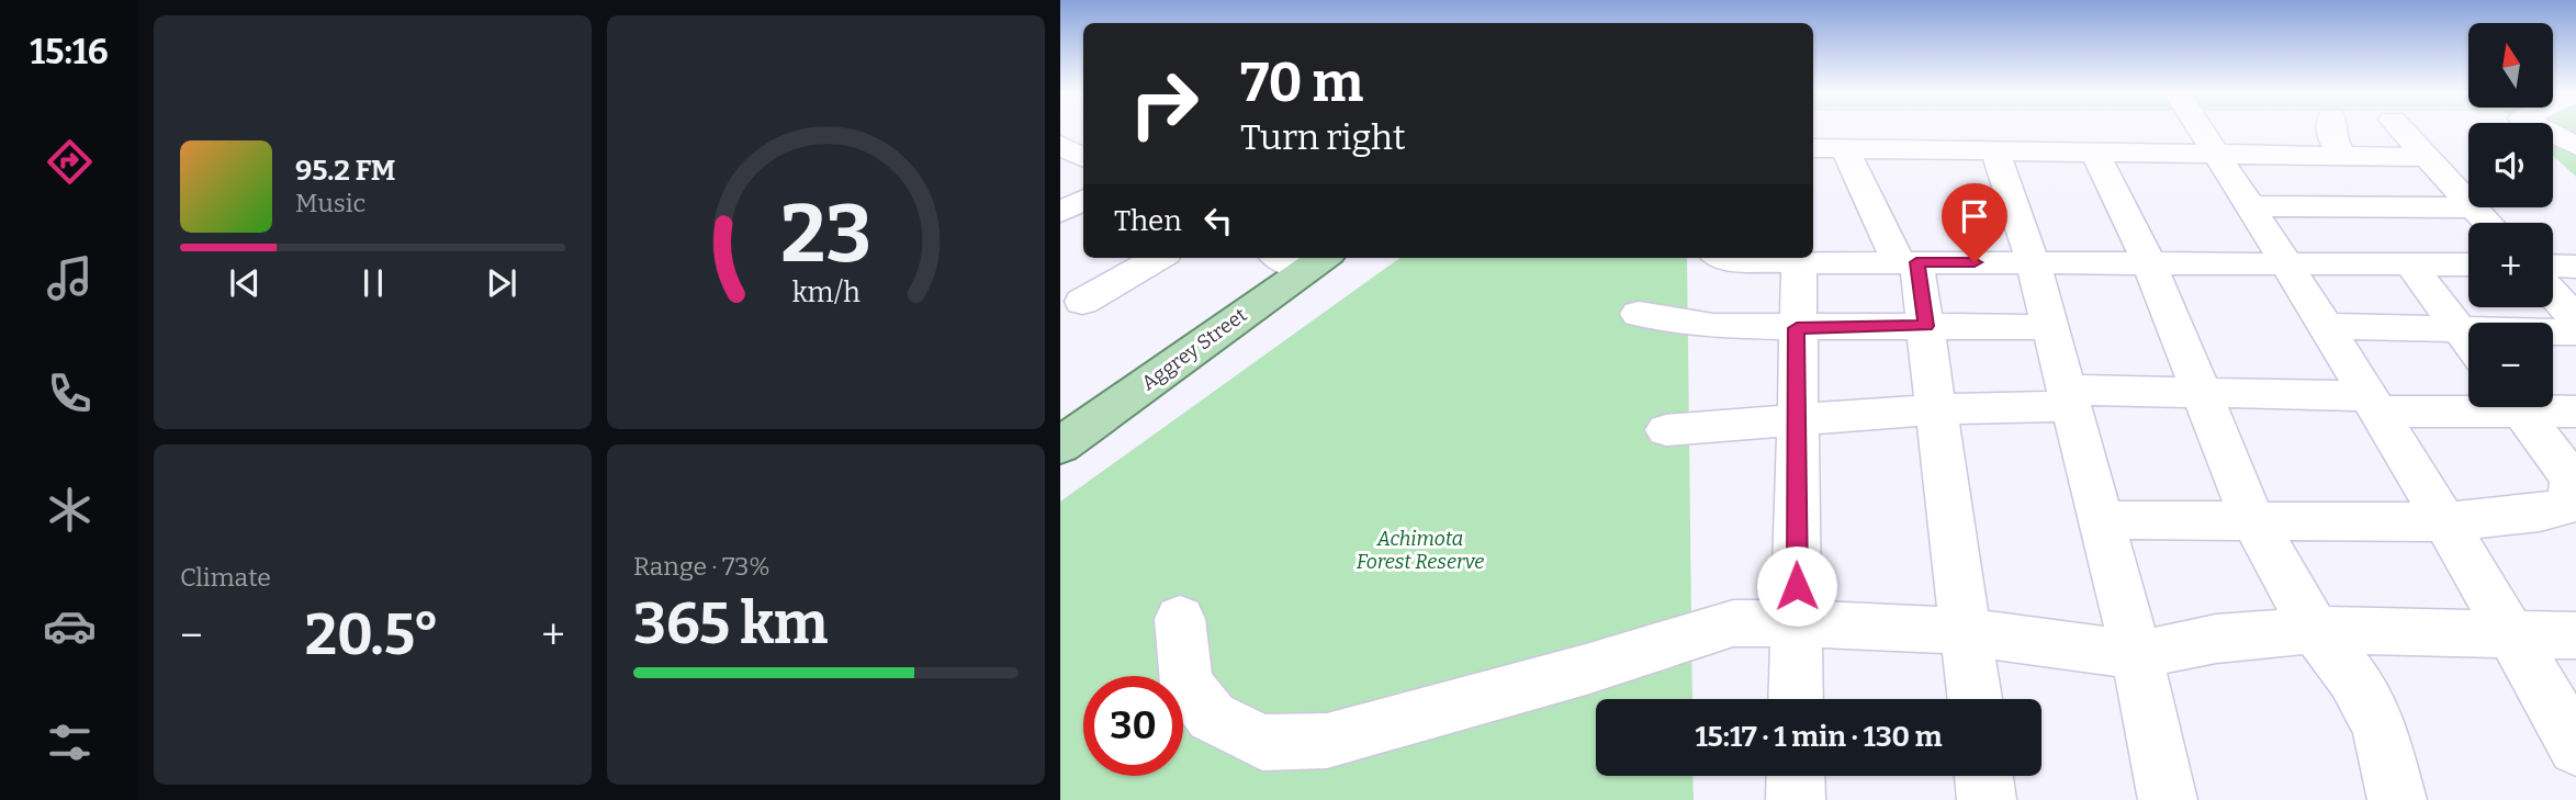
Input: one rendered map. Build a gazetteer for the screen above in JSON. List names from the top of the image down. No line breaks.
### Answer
{"streets":{"main road":["Aggrey Street"]},"parks":["Achimota Forest Reserve"],"north":"top","page":{"tabs":"15:16","map_buttons":["+","−"],"turn":["70 m","Turn right"],"song":["95.2 FM","Music"],"then":"Then","tile":["Climate",["Range · 73%","365 km"]],"heat":["−","20.5°","+"],"limit":"30","trip":"15:17 · 1 min · 130 m","gauge":["23","km/h"]}}
